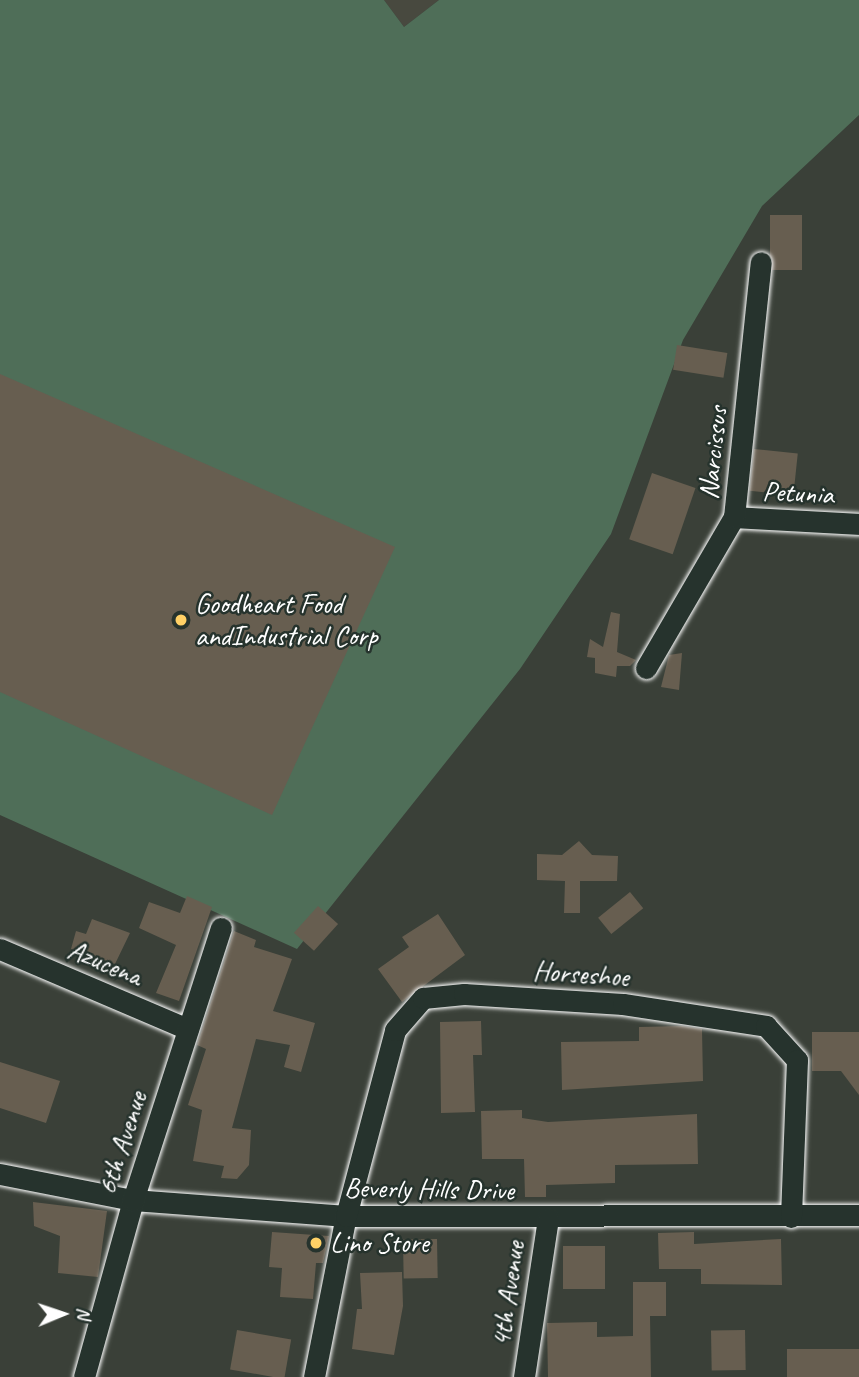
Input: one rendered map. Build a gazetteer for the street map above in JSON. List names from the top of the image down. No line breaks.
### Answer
{"streets":{"street":["Narcissus","Petunia","Azucena","Horseshoe","6th Avenue","Beverly Hills Drive","4th Avenue"]},"crossings":[["Narcissus","Petunia"],["Azucena","6th Avenue"],["Horseshoe","Beverly Hills Drive"],["6th Avenue","Beverly Hills Drive"],["Beverly Hills Drive","4th Avenue"]],"places":["Goodheart Food andIndustrial Corp","Lino Store"],"north":"right"}
